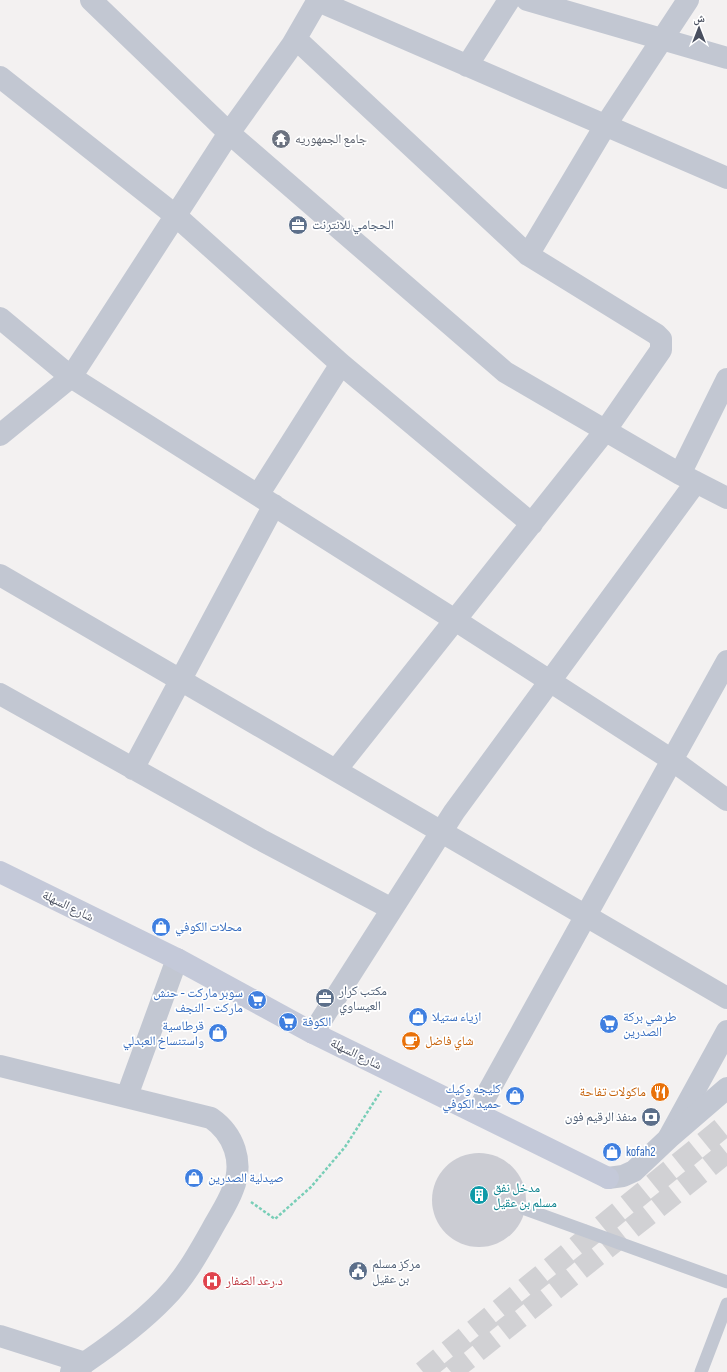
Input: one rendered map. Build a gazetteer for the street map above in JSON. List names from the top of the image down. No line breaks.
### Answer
{"streets":{"main road":["شارع السهلة"]},"places":{"temple":["جامع الجمهوريه"],"office":["الحجامي للانترنت","مكتب كرار العيساوي"],"shop":["محلات الكوفي","ازياء ستيلا","قرطاسية واستنساخ العبدلي","كليجه وكيك حميد الكوفي","kofah2","صيدلية الصدرين"],"supermarket":["سوبر ماركت - حنش ماركت - النجف","الكوفة","طرشي بركة الصدرين"],"cafe":["شاي فاضل"],"restaurant":["ماكولات تفاحة"],"bank":["منفذ الرقيم فون"],"building":["مدخل نفق مسلم بن عقيل"],"public building":["مركز مسلم بن عقيل"],"hospital":["د.رعد الصفار"]},"north":"top"}
